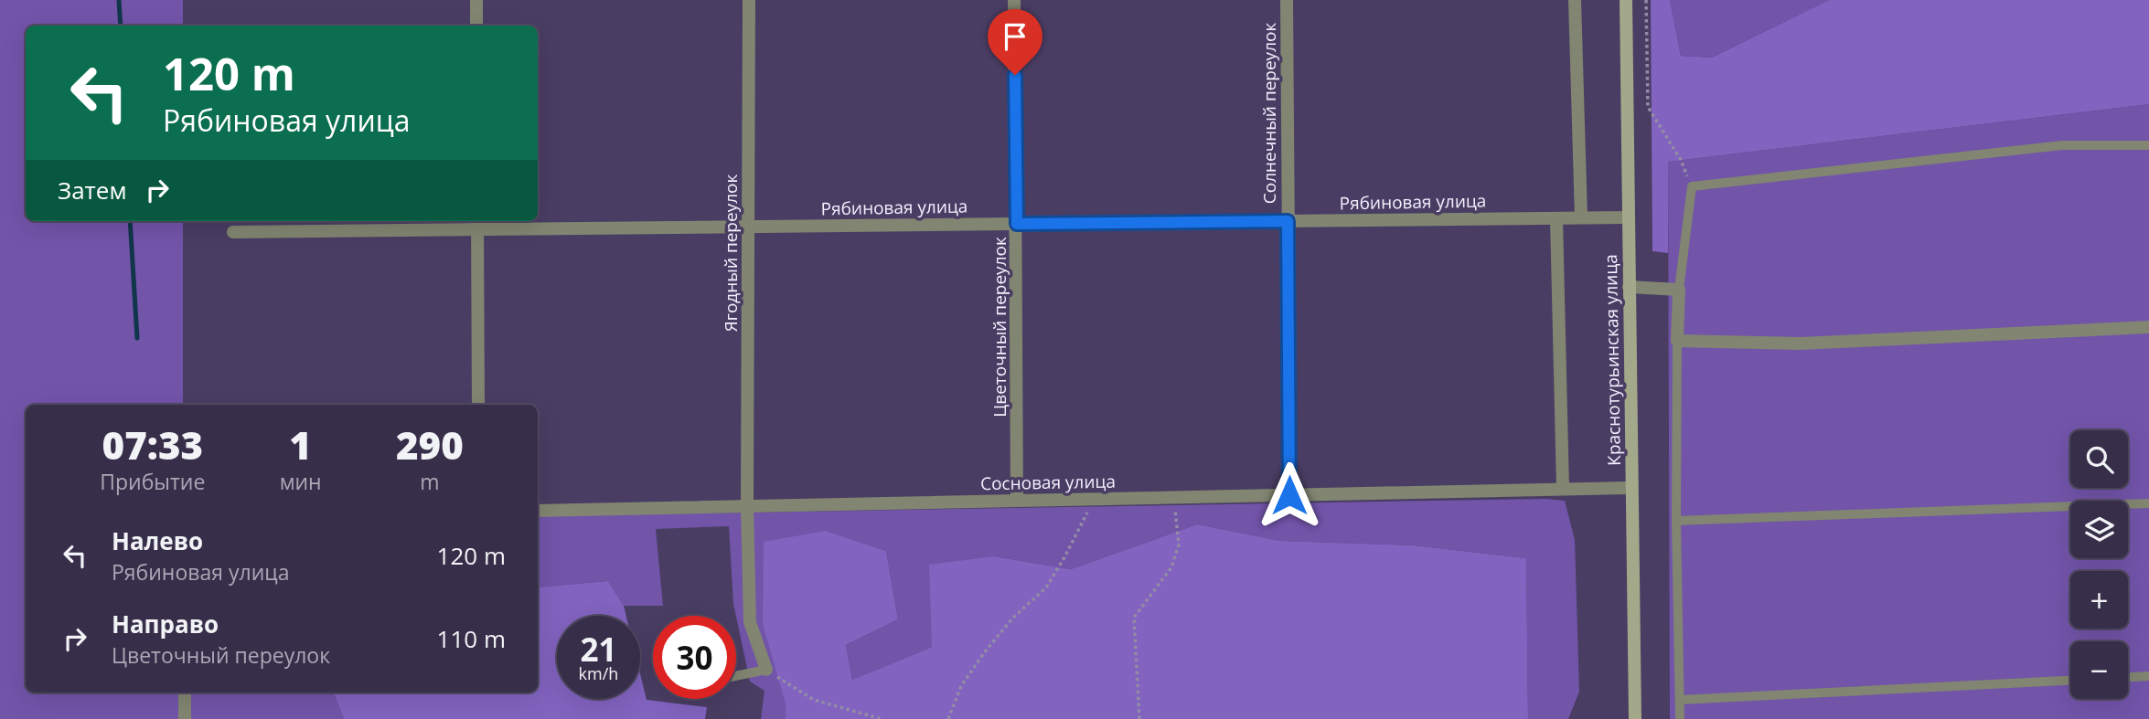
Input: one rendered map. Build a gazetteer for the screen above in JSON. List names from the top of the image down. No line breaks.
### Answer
{"streets":{"main road":["Краснотурьинская улица"],"street":["Солнечный переулок","Рябиновая улица","Ягодный переулок","Цветочный переулок","Сосновая улица"]},"crossings":[["Солнечный переулок","Рябиновая улица"],["Солнечный переулок","Сосновая улица"],["Рябиновая улица","Ягодный переулок"],["Рябиновая улица","Цветочный переулок"],["Рябиновая улица","Краснотурьинская улица"],["Ягодный переулок","Сосновая улица"],["Цветочный переулок","Сосновая улица"],["Краснотурьинская улица","Сосновая улица"]],"page":{"turn":["120 m","Рябиновая улица"],"then":"Затем","eta":["07:33","Прибытие","1","мин","290","m"],"map_buttons":["+","−"],"list":[{"name":"Налево","note":"Рябиновая улица","value":"120 m"},{"name":"Направо","note":"Цветочный переулок","value":"110 m"}],"speed":"21 km/h","limit":"30"}}
